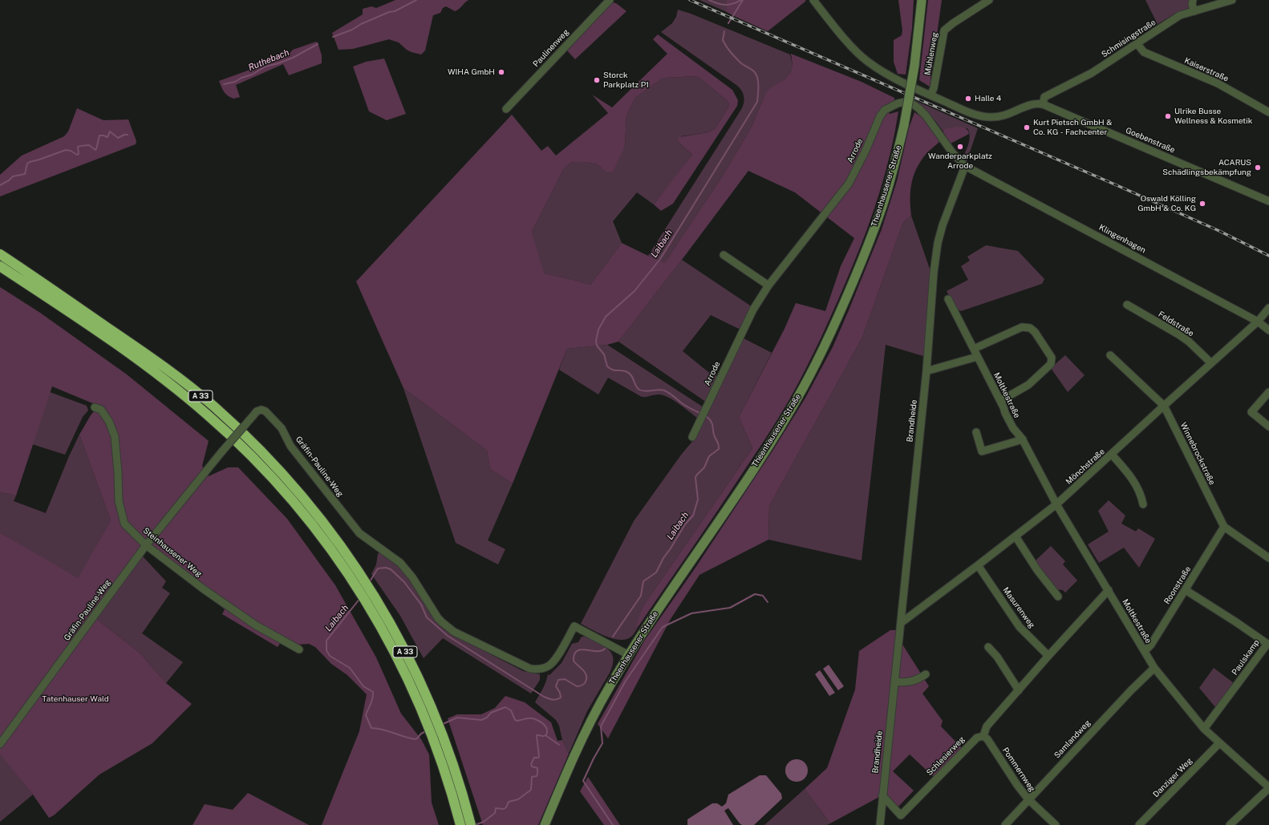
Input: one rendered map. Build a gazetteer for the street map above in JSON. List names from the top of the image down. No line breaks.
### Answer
{"streets":{"highway":["A 33"],"main road":["Theenhausener Straße"],"street":["Schmisingstraße","Paulinenweg","Mühlenweg","Kaiserstraße","Goebenstraße","Arrode","Klingenhagen","Feldstraße","Moltkestraße","Brandheide","Winnebrockstraße","Gräfin-Pauline-Weg","Mönchstraße","Steinhausener Weg","Roonstraße","Masurenweg","Paulskamp","Samlandweg","Schlesierweg","Pommernweg","Danziger Weg"]},"crossings":[["Schmisingstraße","Kaiserstraße"],["Schmisingstraße","Goebenstraße"],["Arrode","Klingenhagen"],["Arrode","Brandheide"],["Theenhausener Straße","Gräfin-Pauline-Weg"],["Klingenhagen","Brandheide"],["Klingenhagen","Mönchstraße"],["Feldstraße","Mönchstraße"],["Moltkestraße","Mönchstraße"],["Moltkestraße","Roonstraße"],["Moltkestraße","Paulskamp"],["Moltkestraße","Samlandweg"],["Moltkestraße","Danziger Weg"],["Brandheide","Mönchstraße"],["Brandheide","Schlesierweg"],["Winnebrockstraße","Mönchstraße"],["Winnebrockstraße","Roonstraße"],["Gräfin-Pauline-Weg","Steinhausener Weg"],["Mönchstraße","Masurenweg"],["Roonstraße","Paulskamp"],["Samlandweg","Pommernweg"],["Schlesierweg","Pommernweg"]],"water":["Ruthebach","Laibach"],"parks":["Tatenhauser Wald"],"places":["WIHA GmbH","Storck Parkplatz P1","Halle 4","Ulrike Busse Wellness & Kosmetik","Kurt Pietsch GmbH & Co. KG - Fachcenter","Wanderparkplatz Arrode","ACARUS Schädlingsbekämpfung","Oswald Kölling GmbH & Co. KG"]}
